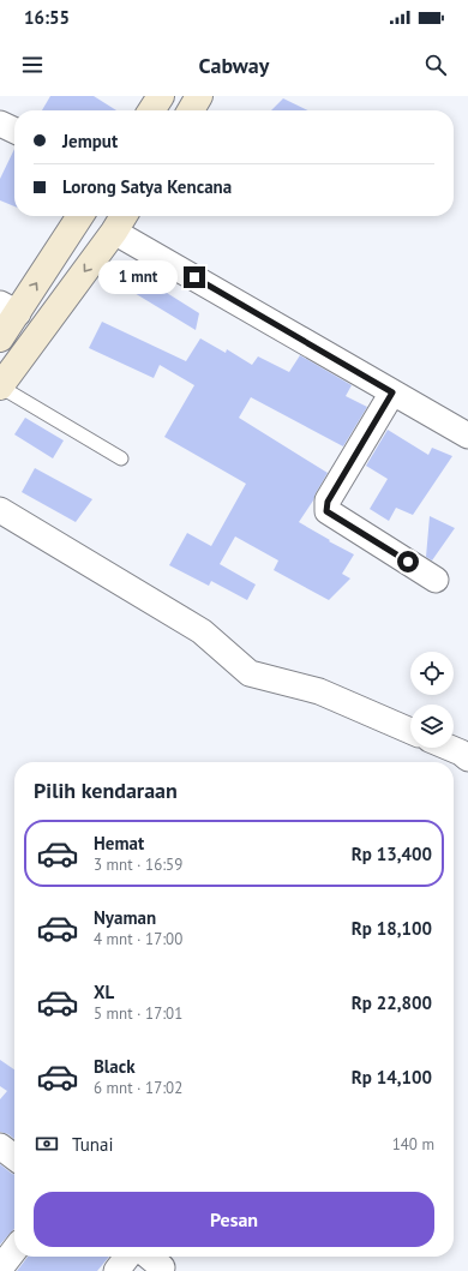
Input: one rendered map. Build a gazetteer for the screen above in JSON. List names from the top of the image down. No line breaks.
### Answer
{"page":{"status":"16:55","header":"Cabway","banner":["Jemput","Lorong Satya Kencana"],"bubble":"1 mnt","heading":"Pilih kendaraan","list":[{"name":"Hemat","note":"3 mnt · 16:59","value":"Rp 13,400"},{"name":"Nyaman","note":"4 mnt · 17:00","value":"Rp 18,100"},{"name":"XL","note":"5 mnt · 17:01","value":"Rp 22,800"},{"name":"Black","note":"6 mnt · 17:02","value":"Rp 14,100"}],"pay":["Tunai","140 m"],"buttons":"Pesan"}}
